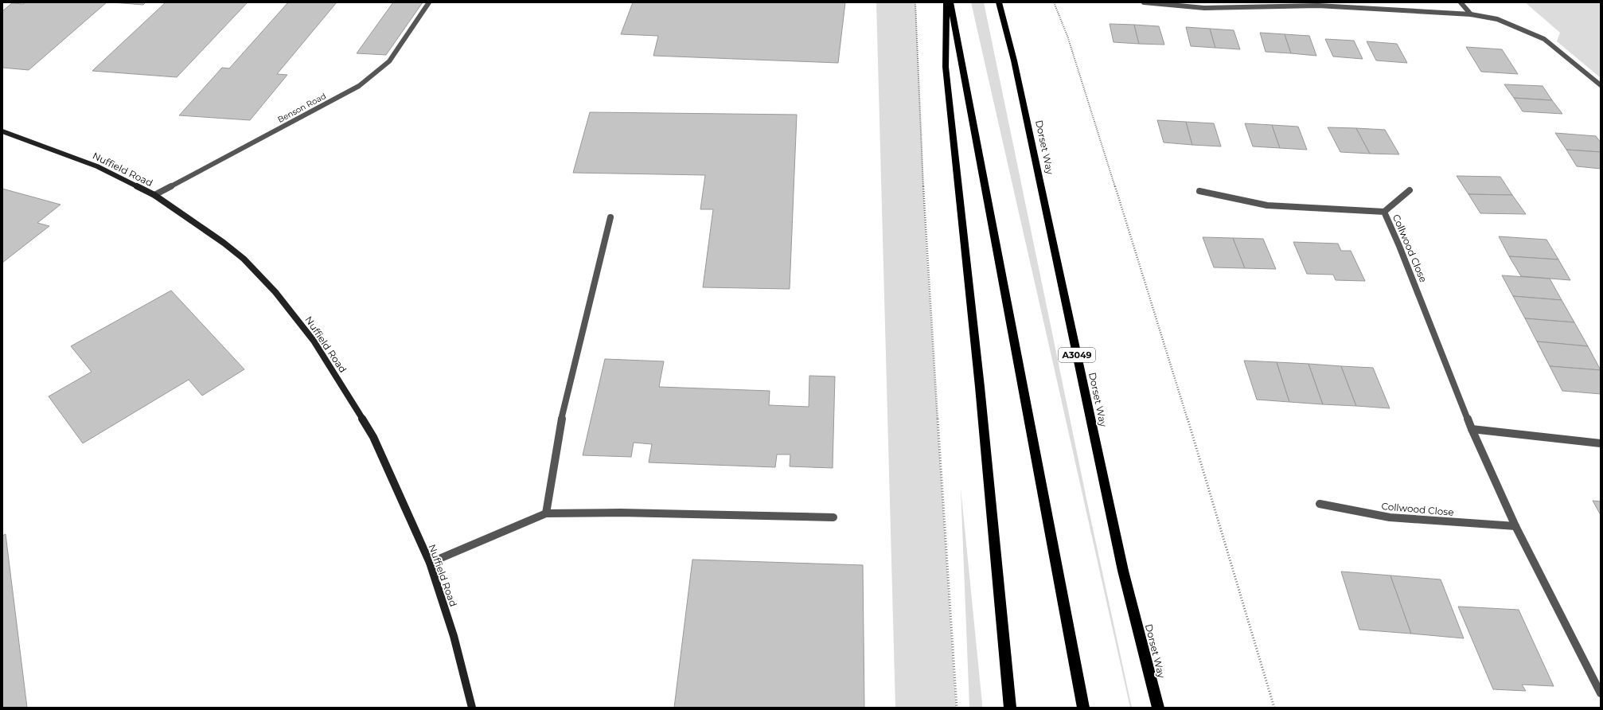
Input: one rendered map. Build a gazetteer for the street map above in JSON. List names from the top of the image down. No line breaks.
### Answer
{"streets":{"highway":["Dorset Way","A3049"],"street":["Benson Road","Nuffield Road","Collwood Close"]},"crossings":[["Benson Road","Nuffield Road"]]}
